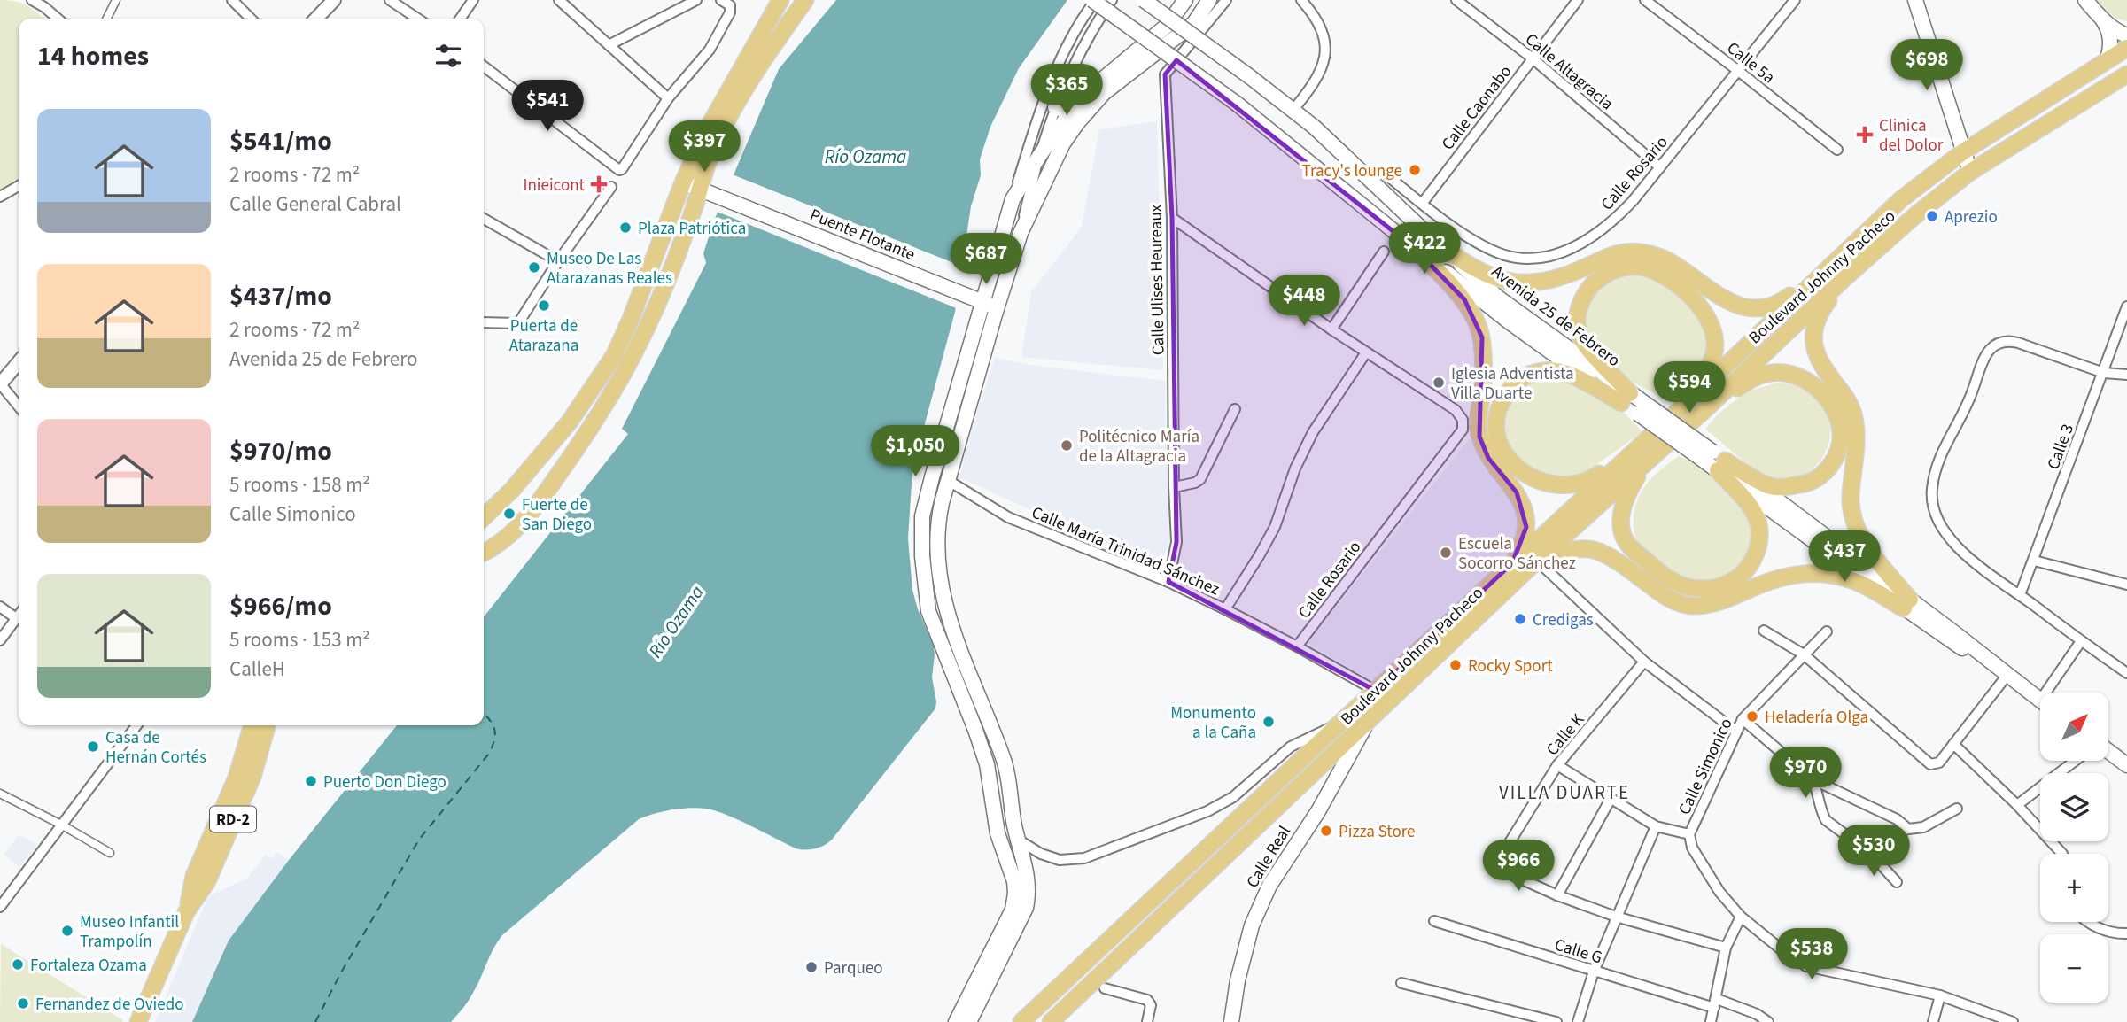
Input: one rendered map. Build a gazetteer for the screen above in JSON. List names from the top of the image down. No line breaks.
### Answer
{"streets":{"main road":["Puente Flotante","Boulevard Johnny Pacheco","Avenida 25 de Febrero","RD-2","Calle Real"],"street":["Calle 5a","Calle Altagracia","Calle Caonabo","Calle Rosario","Calle Ulises Heureaux","Calle 3","Calle María Trinidad Sánchez","Calle K","Calle Simonico","Calle G"]},"crossings":[["Calle 5a","Calle Rosario"],["Calle Altagracia","Calle Caonabo"],["Calle Altagracia","Calle Rosario"],["Calle Caonabo","Calle Rosario"],["Calle Rosario","Calle María Trinidad Sánchez"],["Boulevard Johnny Pacheco","Calle María Trinidad Sánchez"],["Boulevard Johnny Pacheco","Calle Real"],["Calle Ulises Heureaux","Calle María Trinidad Sánchez"]],"districts":["VILLA DUARTE"],"water":["Río Ozama"],"places":{"health":["Clinica del Dolor","Inieicont"],"other":["Tracy's lounge","Aprezio","Plaza Patriótica","Museo De Las Atarazanas Reales","Puerta de Atarazana","Iglesia Adventista Villa Duarte","Politécnico María de la Altagracia","Fuerte de San Diego","Escuela Socorro Sánchez","Credigas","Rocky Sport","Heladería Olga","Monumento a la Caña","Casa de Hernán Cortés","Puerto Don Diego","Pizza Store","Museo Infantil Trampolín","Fortaleza Ozama","Parqueo","Fernandez de Oviedo"]},"north":"top right","page":{"heading":"14 homes","price":["$698","$365","$541","$397","$422","$687","$448","$594","$1,050","$437","$970","$530","$966","$538"],"list":[{"name":"$541/mo","note":"2 rooms · 72 m² · Calle General Cabral"},{"name":"$437/mo","note":"2 rooms · 72 m² · Avenida 25 de Febrero"},{"name":"$970/mo","note":"5 rooms · 158 m² · Calle Simonico"},{"name":"$966/mo","note":"5 rooms · 153 m² · CalleH"}],"map_buttons":["+","−"]}}
